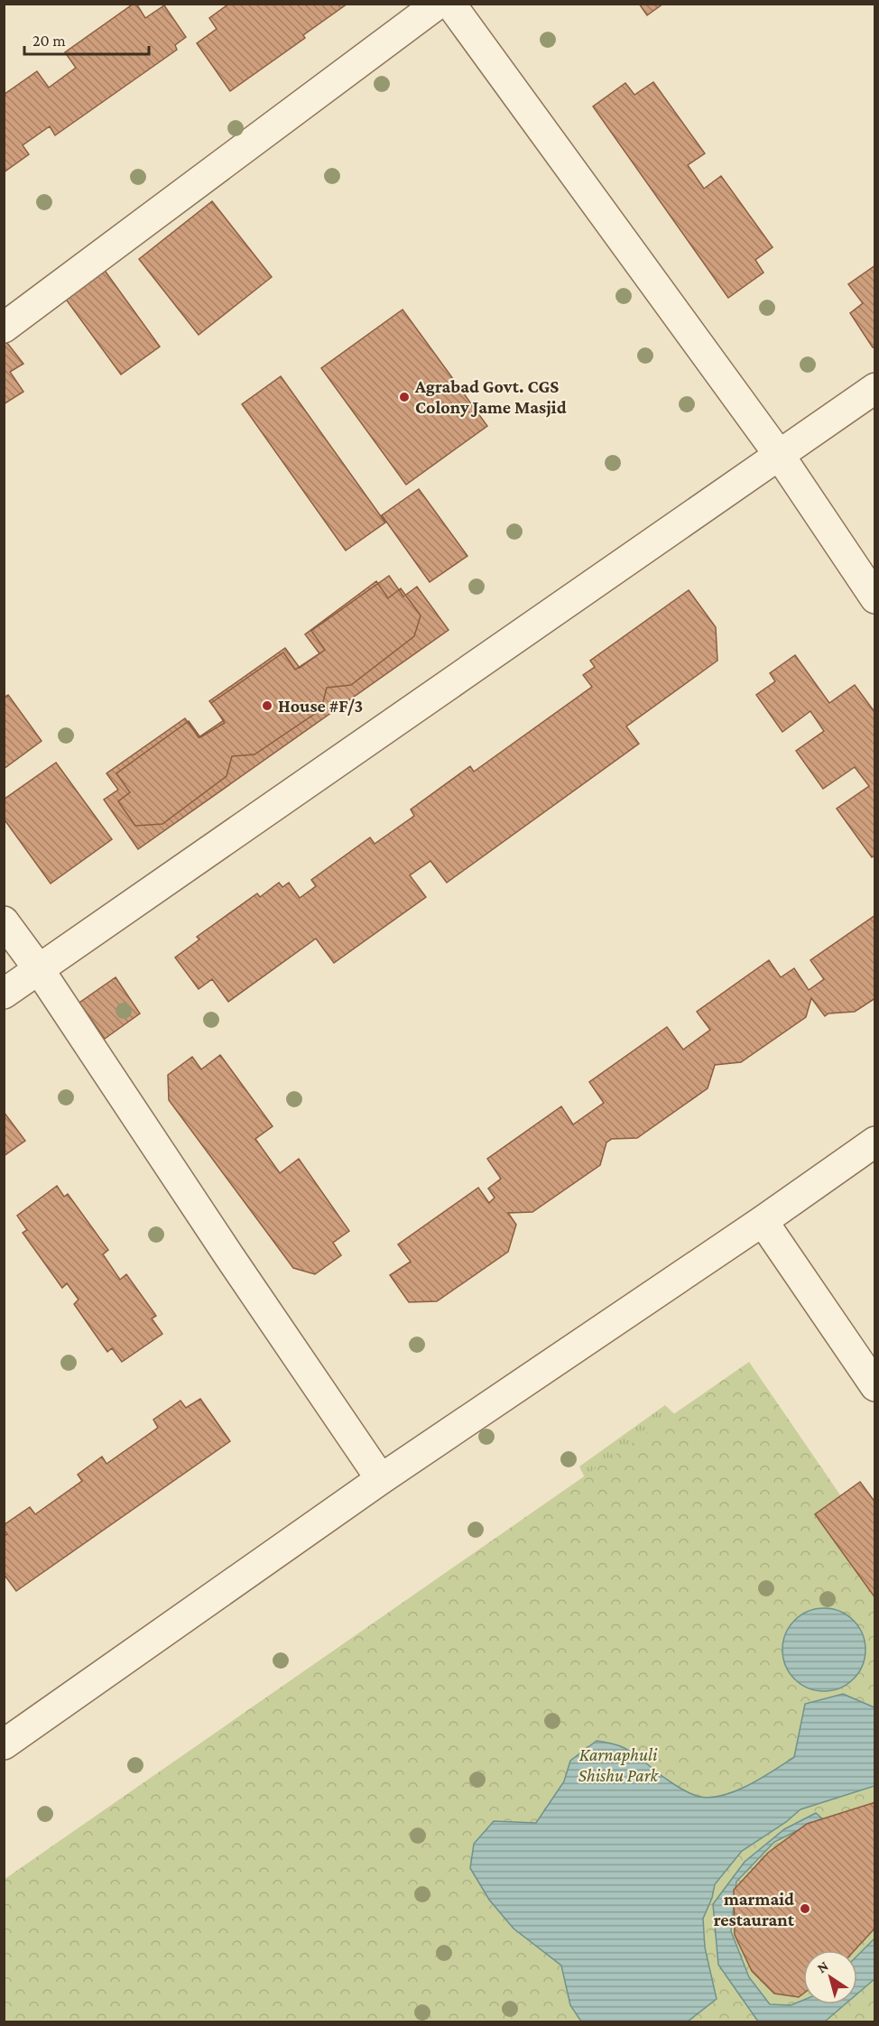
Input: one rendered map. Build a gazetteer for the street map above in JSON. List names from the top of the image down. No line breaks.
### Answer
{"parks":["Karnaphuli Shishu Park"],"places":["Agrabad Govt. CGS Colony Jame Masjid","House #F/3","marmaid restaurant"],"scale_bar":"20 m","north":"top left"}
